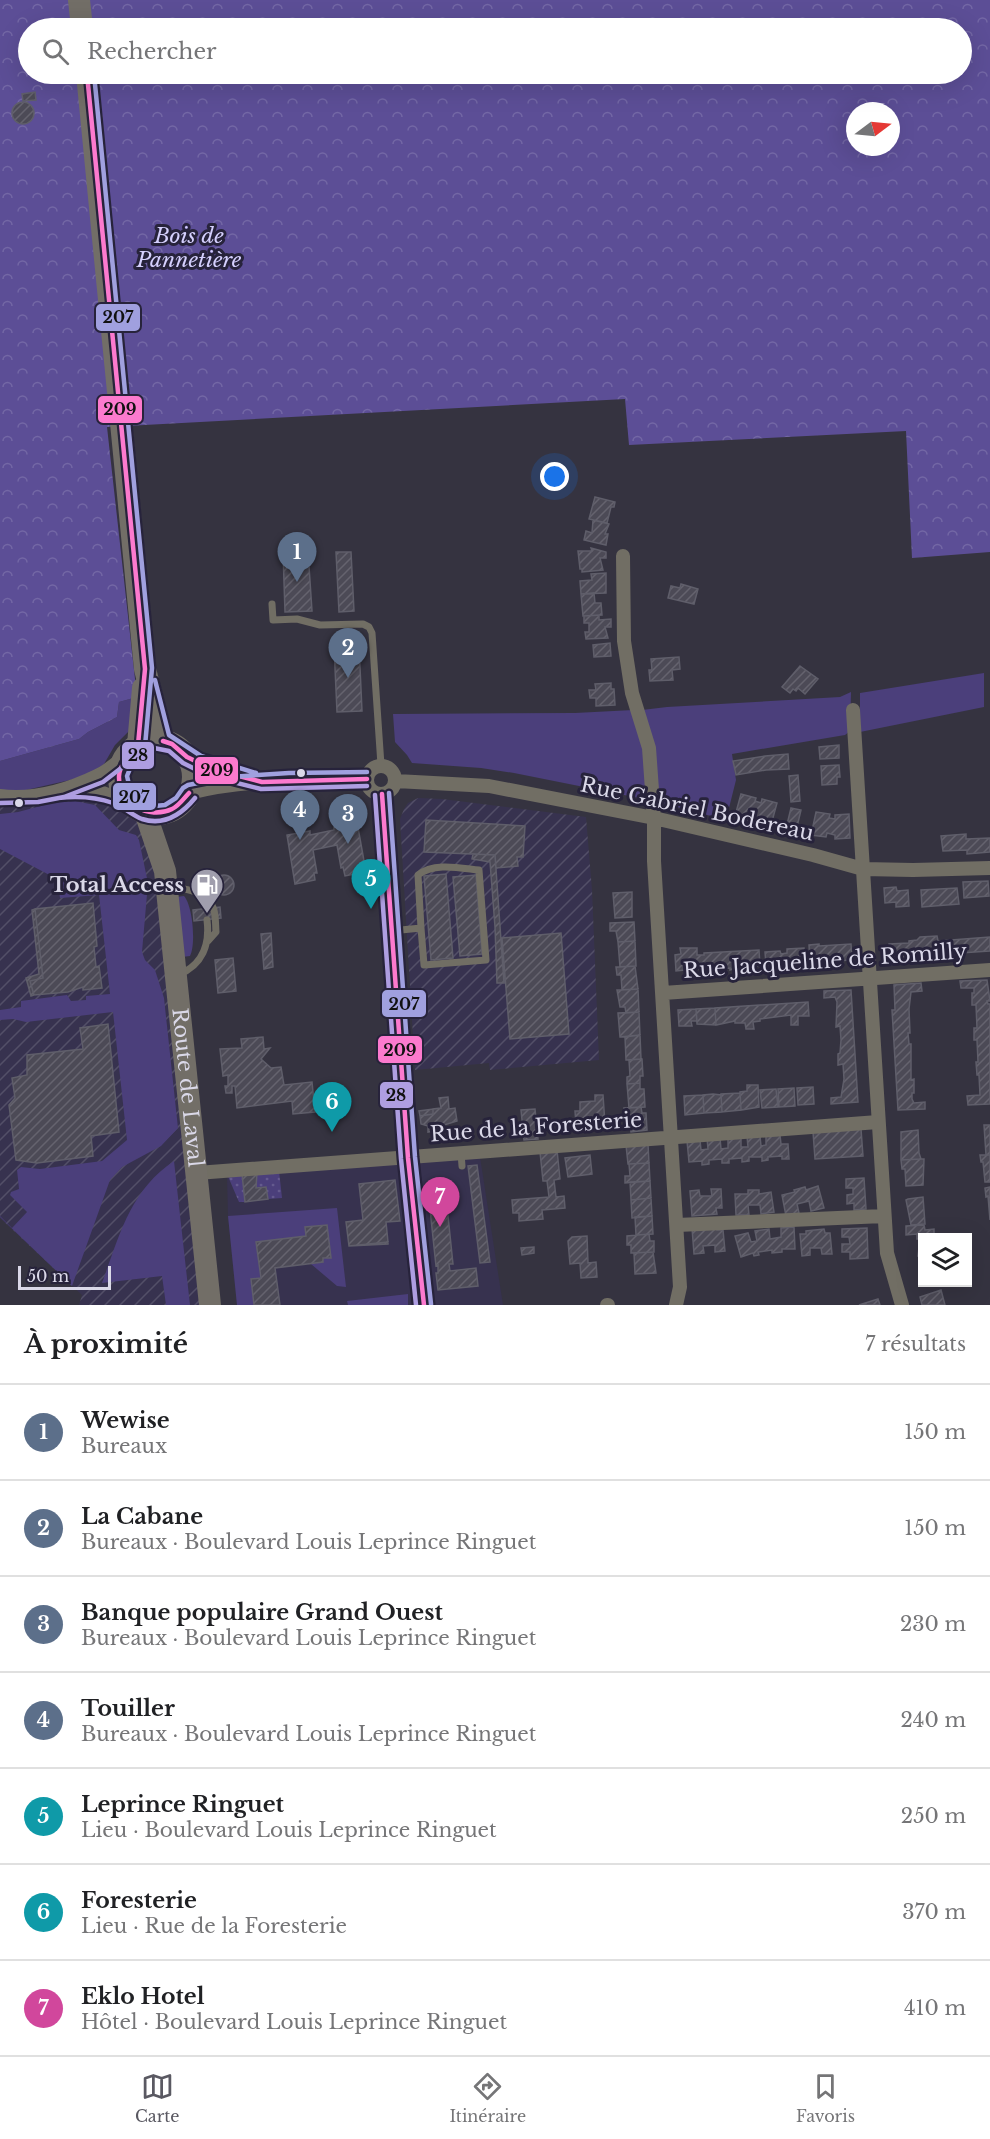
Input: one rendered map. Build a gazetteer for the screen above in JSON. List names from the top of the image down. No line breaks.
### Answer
{"streets":{"main road":["Route de Laval"],"street":["Rue Gabriel Bodereau","Rue Jacqueline de Romilly","Rue de la Foresterie"]},"crossings":[["Route de Laval","Rue de la Foresterie"]],"parks":["Bois de Pannetière"],"places":{"fuel station":["Total Access"]},"lines":["transit line 209","transit line 207","transit line 28"],"scale_bar":"50 m","north":"right","page":{"search":"Rechercher","pins":["1","2","4","3","5","6","7"],"scale":"50 m","heading":["À proximité","7 résultats"],"list":[{"mark":"1","name":"Wewise","note":"Bureaux","value":"150 m"},{"mark":"2","name":"La Cabane","note":"Bureaux · Boulevard Louis Leprince Ringuet","value":"150 m"},{"mark":"3","name":"Banque populaire Grand Ouest","note":"Bureaux · Boulevard Louis Leprince Ringuet","value":"230 m"},{"mark":"4","name":"Touiller","note":"Bureaux · Boulevard Louis Leprince Ringuet","value":"240 m"},{"mark":"5","name":"Leprince Ringuet","note":"Lieu · Boulevard Louis Leprince Ringuet","value":"250 m"},{"mark":"6","name":"Foresterie","note":"Lieu · Rue de la Foresterie","value":"370 m"},{"mark":"7","name":"Eklo Hotel","note":"Hôtel · Boulevard Louis Leprince Ringuet","value":"410 m"}],"nav":["Carte","Itinéraire","Favoris"]}}
